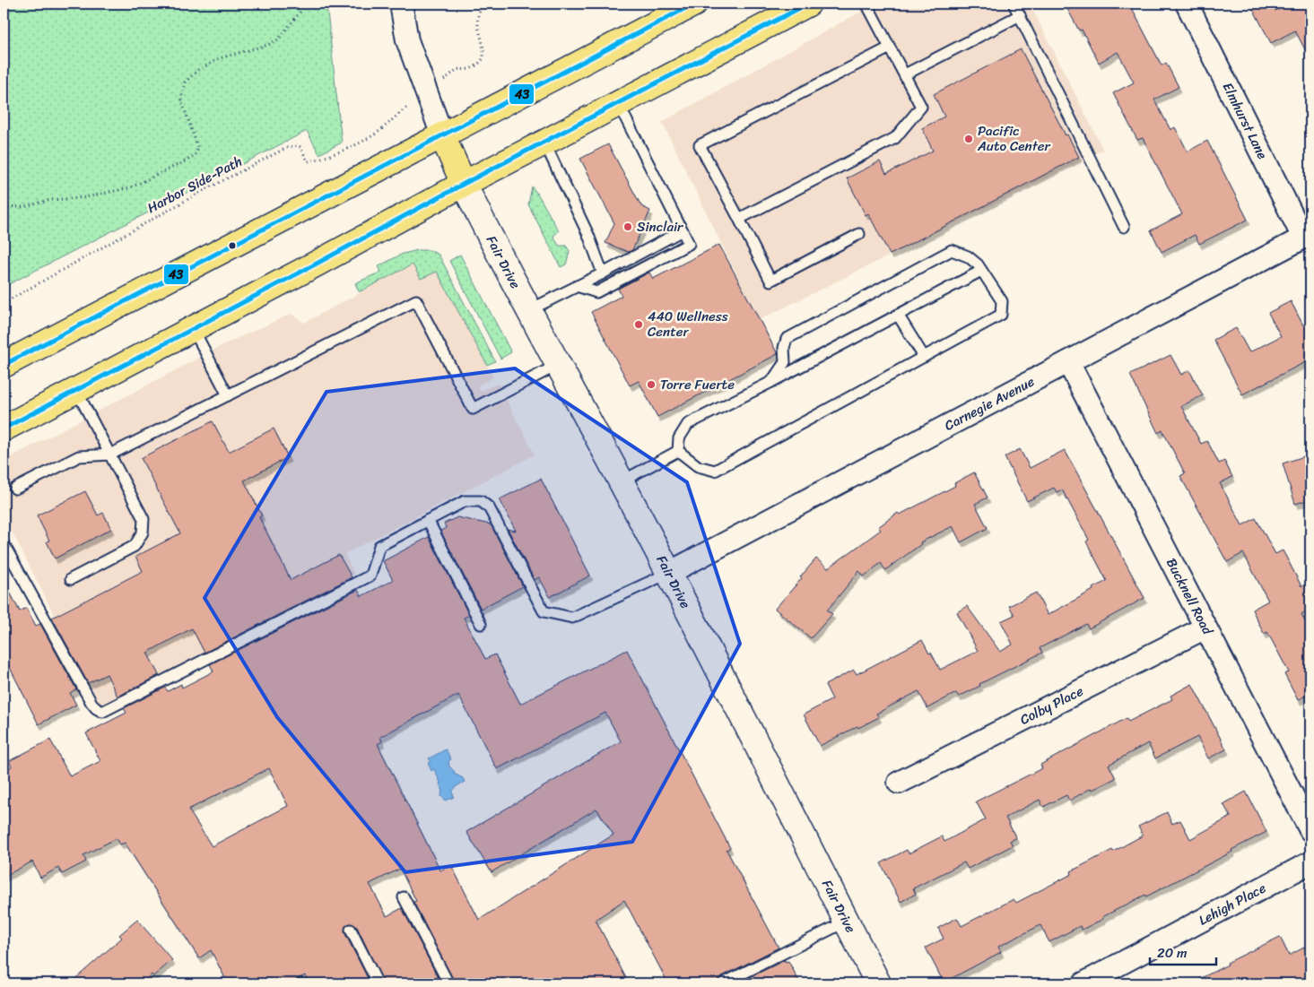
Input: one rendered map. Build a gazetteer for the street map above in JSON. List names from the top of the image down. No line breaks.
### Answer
{"streets":{"main road":["Fair Drive"],"street":["Elmhurst Lane","Carnegie Avenue","Bucknell Road","Colby Place","Lehigh Place"],"path":["Harbor Side-Path"]},"crossings":[["Elmhurst Lane","Carnegie Avenue"],["Fair Drive","Carnegie Avenue"],["Carnegie Avenue","Bucknell Road"],["Bucknell Road","Colby Place"]],"places":["Pacific Auto Center","Sinclair","440 Wellness Center","Torre Fuerte"],"lines":["transit line 43"],"scale_bar":"20 m"}
